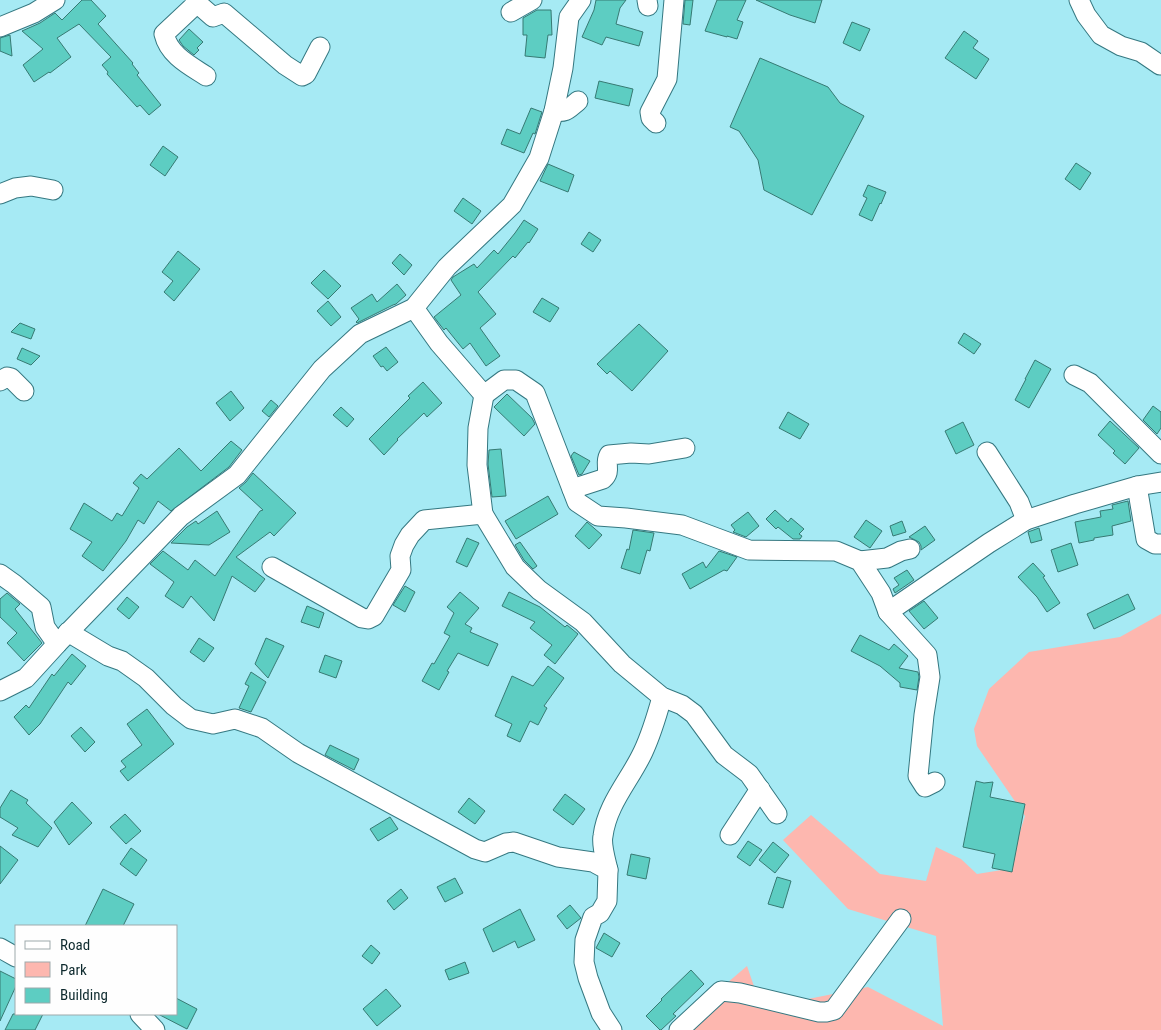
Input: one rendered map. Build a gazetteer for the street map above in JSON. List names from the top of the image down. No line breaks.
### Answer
{"legend":["Road","Park","Building"]}
